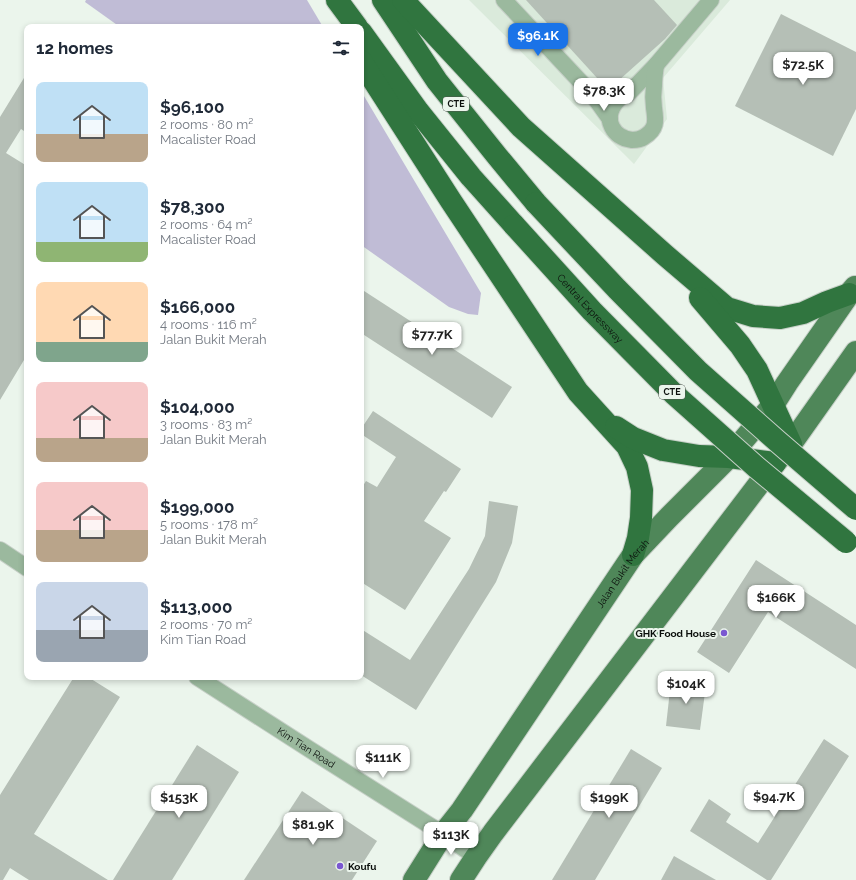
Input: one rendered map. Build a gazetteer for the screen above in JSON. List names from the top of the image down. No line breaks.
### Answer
{"streets":{"highway":["CTE","Central Expressway"],"main road":["Jalan Bukit Merah"],"street":["Kim Tian Road"]},"crossings":[["Jalan Bukit Merah","Kim Tian Road"]],"places":["GHK Food House","Koufu"],"page":{"price":["$96.1K","$72.5K","$78.3K","$77.7K","$166K","$104K","$111K","$94.7K","$153K","$199K","$81.9K","$113K"],"heading":"12 homes","list":[{"name":"$96,100","note":"2 rooms · 80 m² · Macalister Road"},{"name":"$78,300","note":"2 rooms · 64 m² · Macalister Road"},{"name":"$166,000","note":"4 rooms · 116 m² · Jalan Bukit Merah"},{"name":"$104,000","note":"3 rooms · 83 m² · Jalan Bukit Merah"},{"name":"$199,000","note":"5 rooms · 178 m² · Jalan Bukit Merah"},{"name":"$113,000","note":"2 rooms · 70 m² · Kim Tian Road"}]}}
